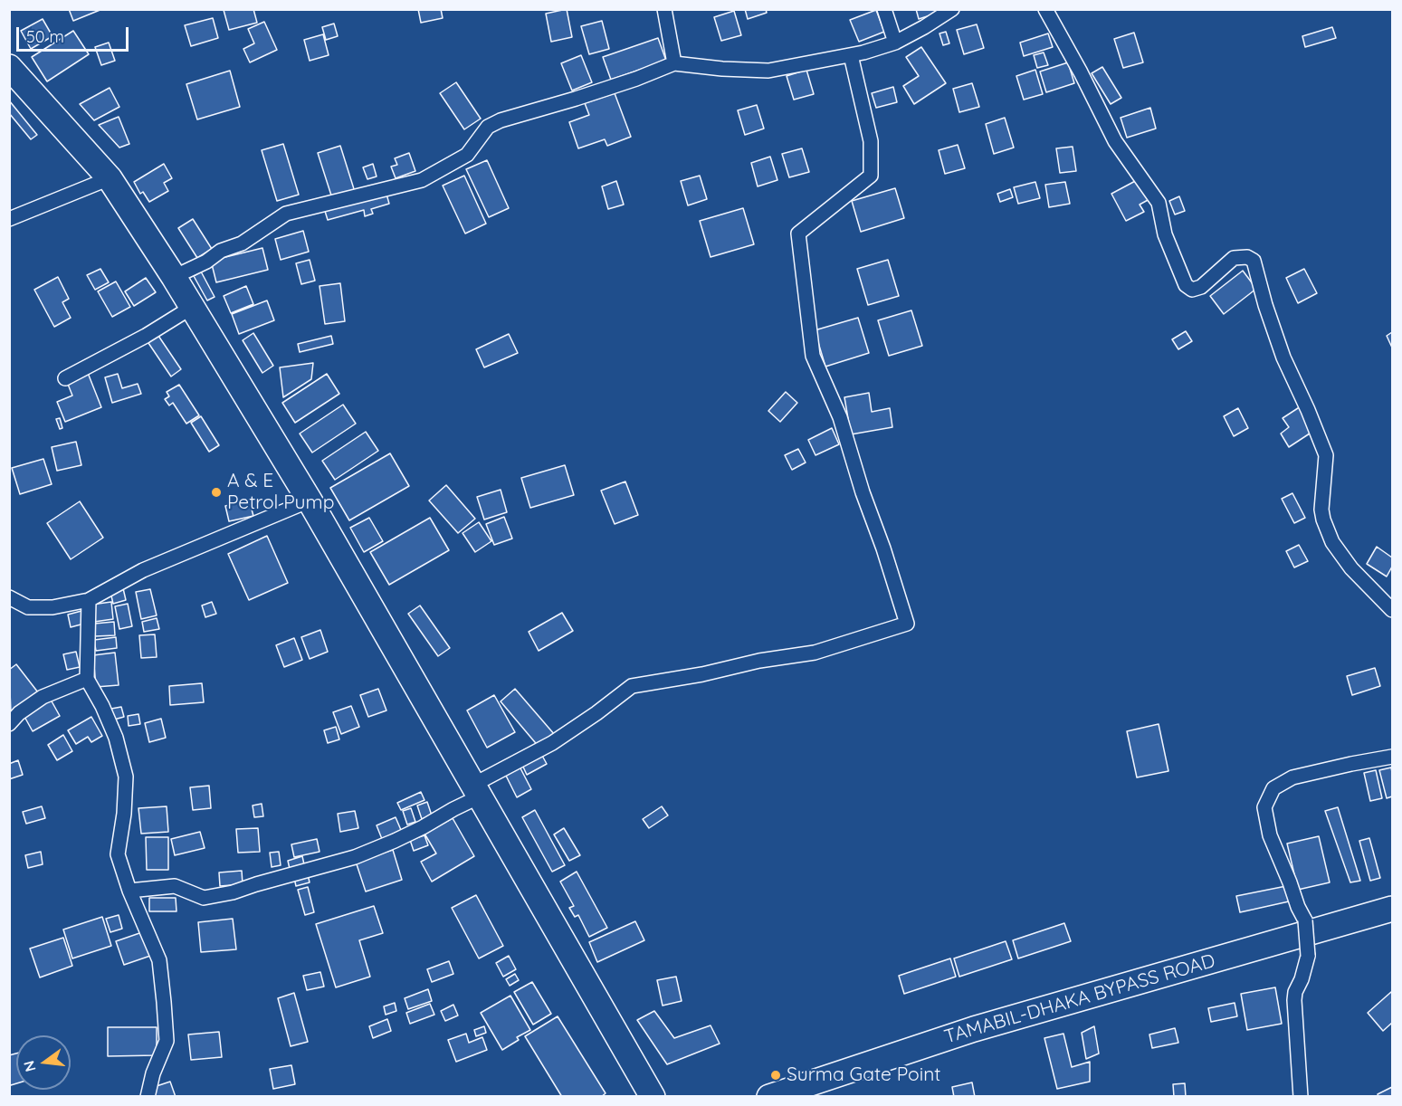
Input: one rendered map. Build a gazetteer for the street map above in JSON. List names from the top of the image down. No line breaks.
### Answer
{"streets":{"highway":["TAMABIL-DHAKA BYPASS ROAD"]},"places":["A & E Petrol Pump","Surma Gate Point"],"scale_bar":"50 m","north":"left"}
